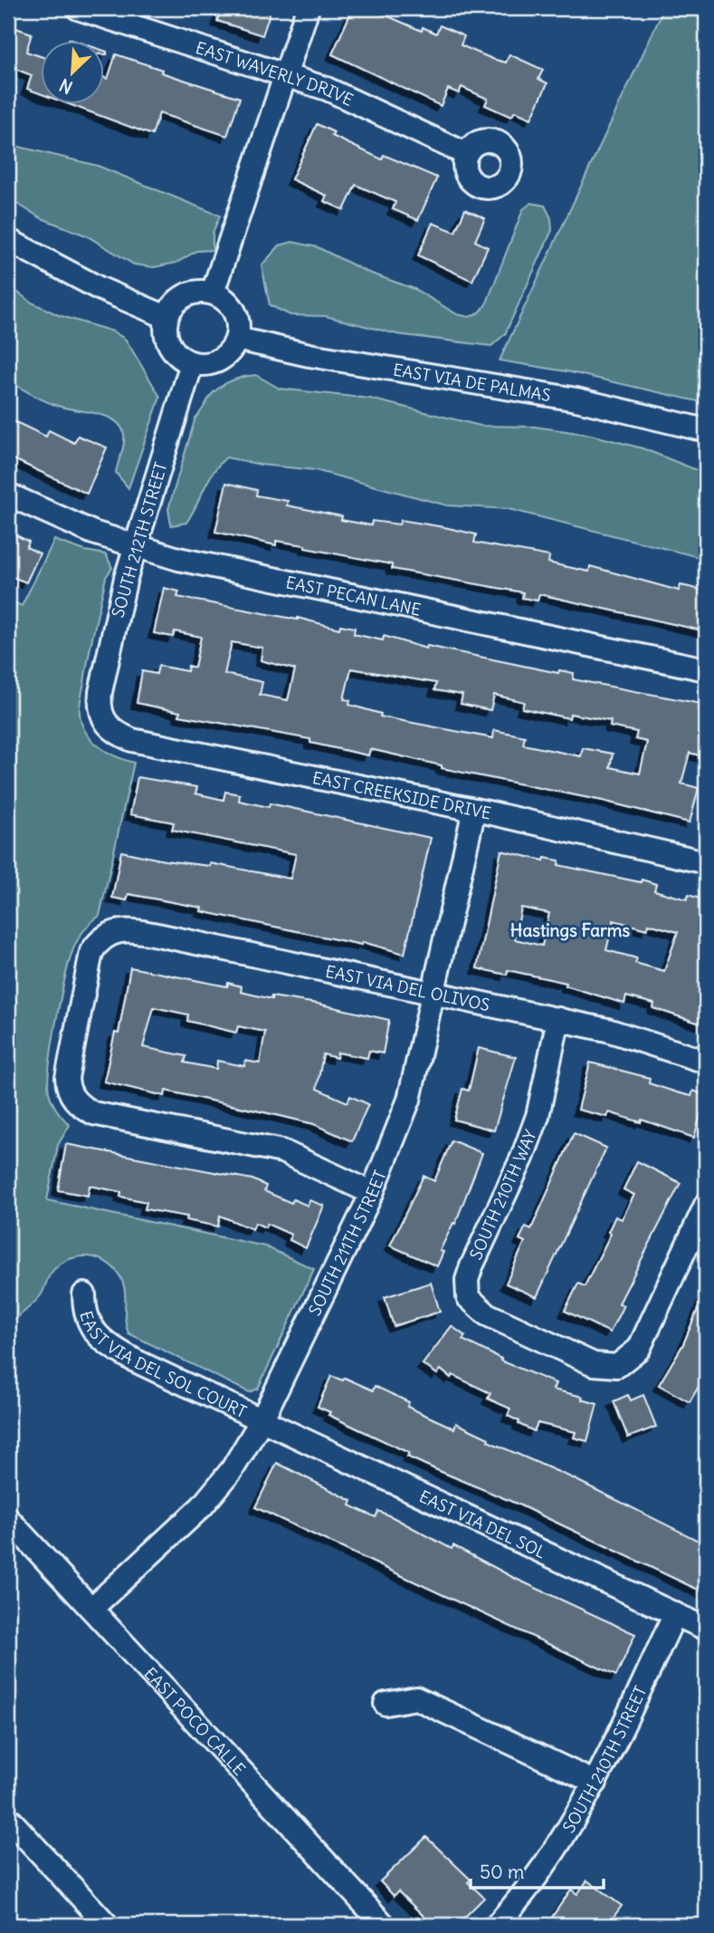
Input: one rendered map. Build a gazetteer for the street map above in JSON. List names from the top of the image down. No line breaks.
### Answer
{"streets":{"street":["EAST WAVERLY DRIVE","EAST VIA DE PALMAS","SOUTH 212TH STREET","EAST PECAN LANE","EAST CREEKSIDE DRIVE","EAST VIA DEL OLIVOS","SOUTH 210TH WAY","SOUTH 211TH STREET","EAST VIA DEL SOL COURT","EAST VIA DEL SOL","EAST POCO CALLE","SOUTH 210TH STREET"]},"crossings":[["EAST VIA DE PALMAS","SOUTH 212TH STREET"],["SOUTH 212TH STREET","EAST PECAN LANE"],["SOUTH 212TH STREET","EAST CREEKSIDE DRIVE"],["EAST CREEKSIDE DRIVE","SOUTH 211TH STREET"],["EAST VIA DEL OLIVOS","SOUTH 210TH WAY"],["EAST VIA DEL OLIVOS","SOUTH 211TH STREET"],["SOUTH 211TH STREET","EAST VIA DEL SOL COURT"],["SOUTH 211TH STREET","EAST VIA DEL SOL"],["SOUTH 211TH STREET","EAST POCO CALLE"],["EAST VIA DEL SOL COURT","EAST VIA DEL SOL"],["EAST VIA DEL SOL","SOUTH 210TH STREET"]],"districts":["Hastings Farms"],"scale_bar":"50 m","north":"bottom left"}
